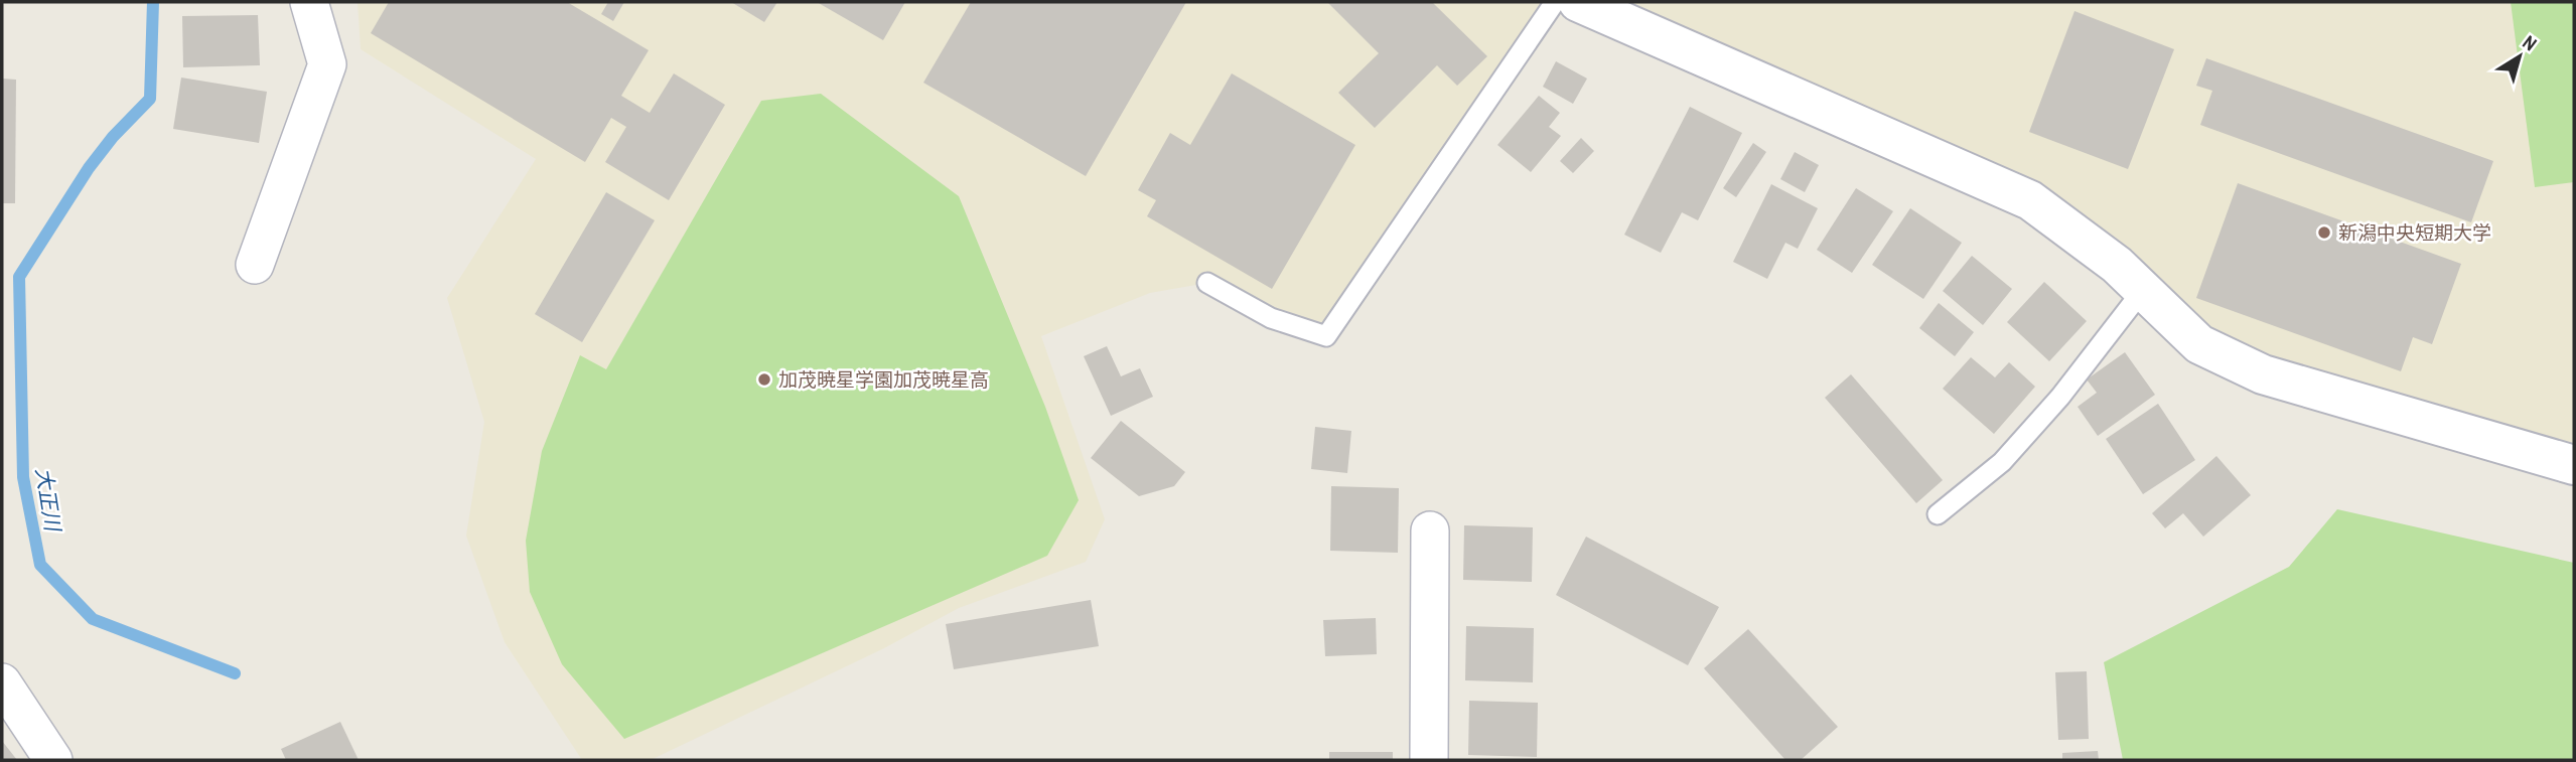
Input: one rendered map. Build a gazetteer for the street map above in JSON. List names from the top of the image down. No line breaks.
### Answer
{"water":["大正川"],"places":["新潟中央短期大学","加茂暁星学園加茂暁星高"],"north":"top right"}
